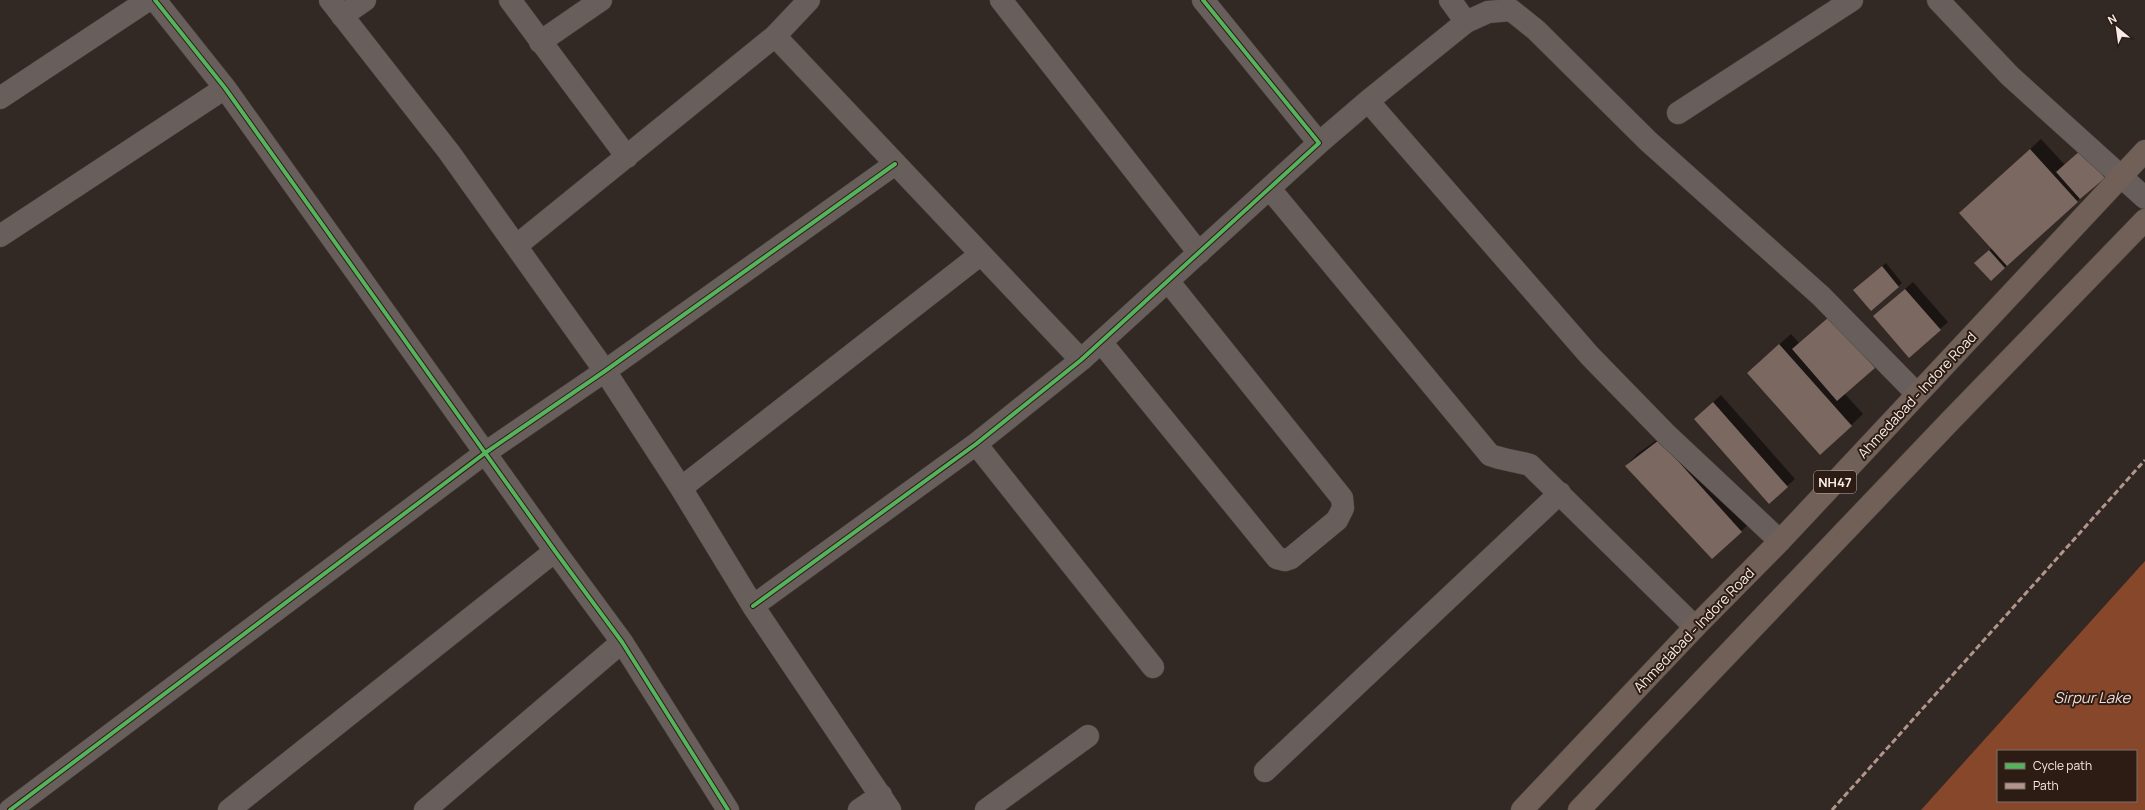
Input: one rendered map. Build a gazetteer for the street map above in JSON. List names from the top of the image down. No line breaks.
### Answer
{"streets":{"highway":["Ahmedabad - Indore Road","NH47"]},"water":["Sirpur Lake"],"legend":["Cycle path","Path"],"north":"top left"}
